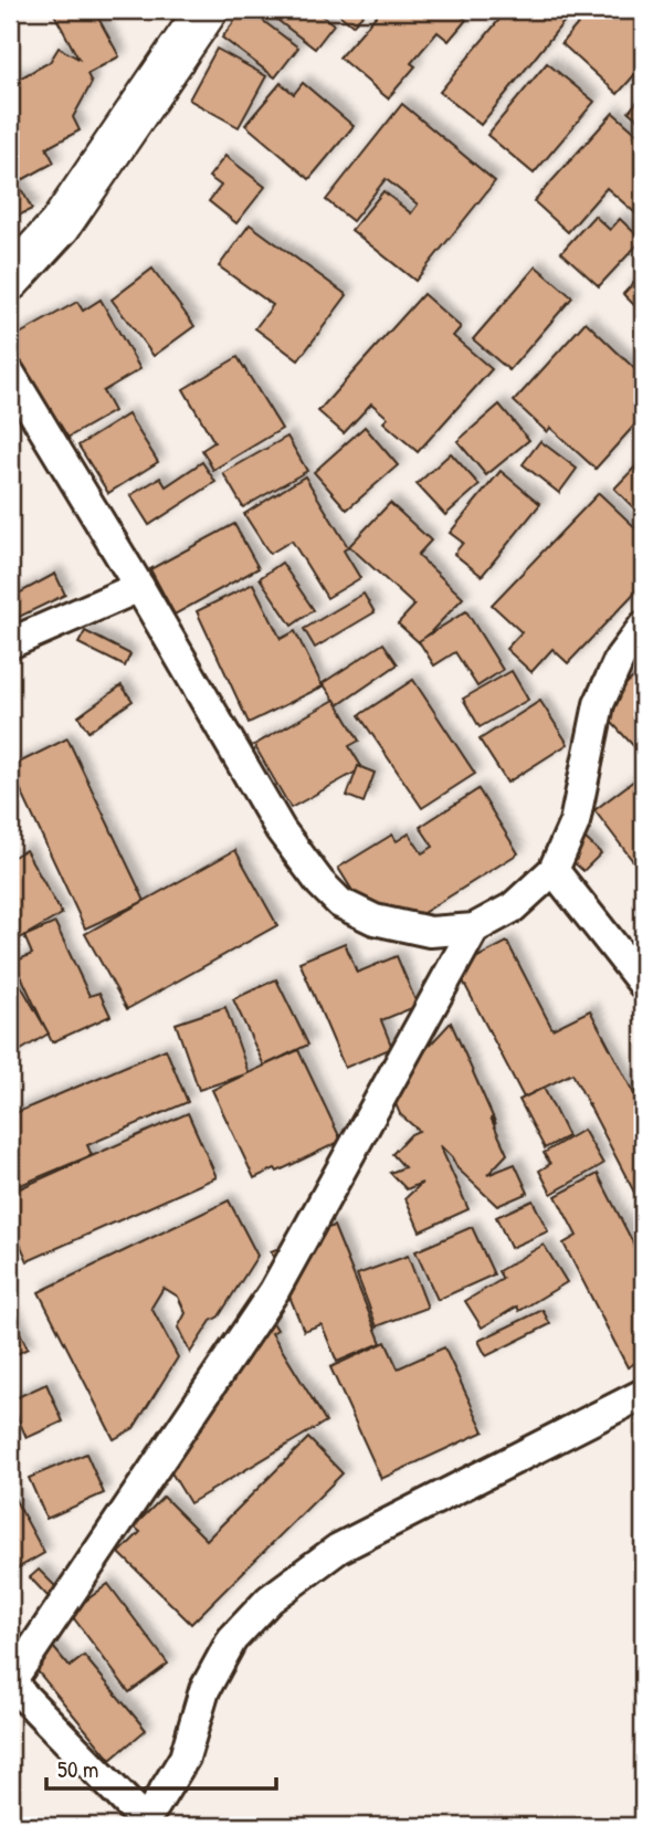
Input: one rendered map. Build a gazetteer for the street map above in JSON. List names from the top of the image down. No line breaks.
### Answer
{"scale_bar":"50 m"}
